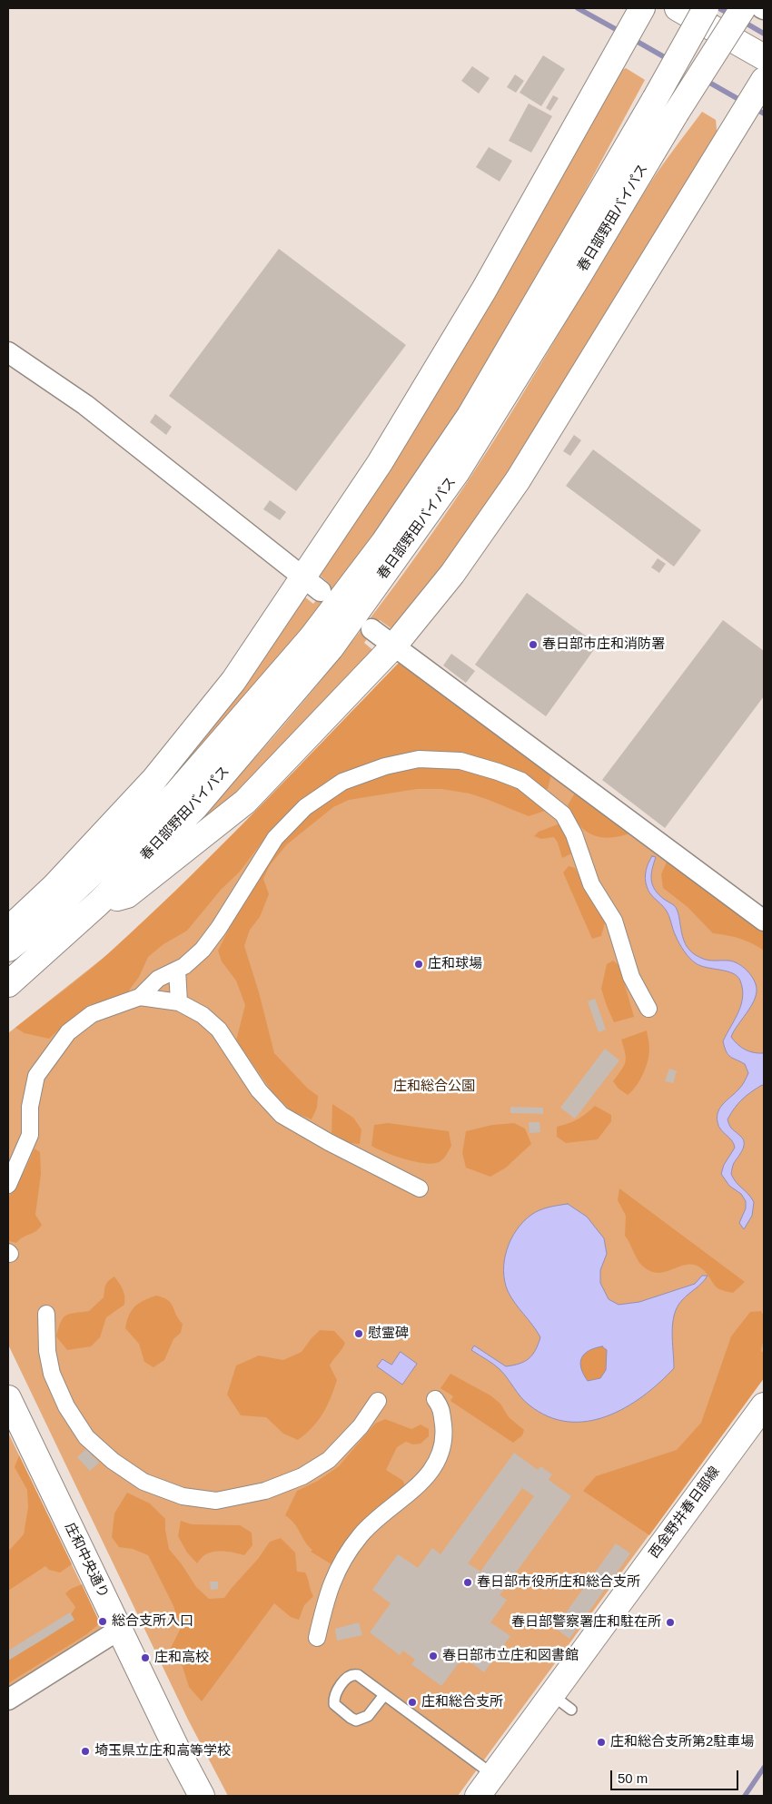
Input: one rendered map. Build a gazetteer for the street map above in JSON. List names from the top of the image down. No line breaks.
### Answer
{"streets":{"main road":["春日部野田バイパス","西金野井春日部線","庄和中央通り"]},"parks":["庄和総合公園"],"places":["春日部市庄和消防署","庄和球場","慰霊碑","春日部市役所庄和総合支所","総合支所入口","春日部警察署庄和駐在所","春日部市立庄和図書館","庄和高校","庄和総合支所","庄和総合支所第2駐車場","埼玉県立庄和高等学校"],"scale_bar":"50 m"}
